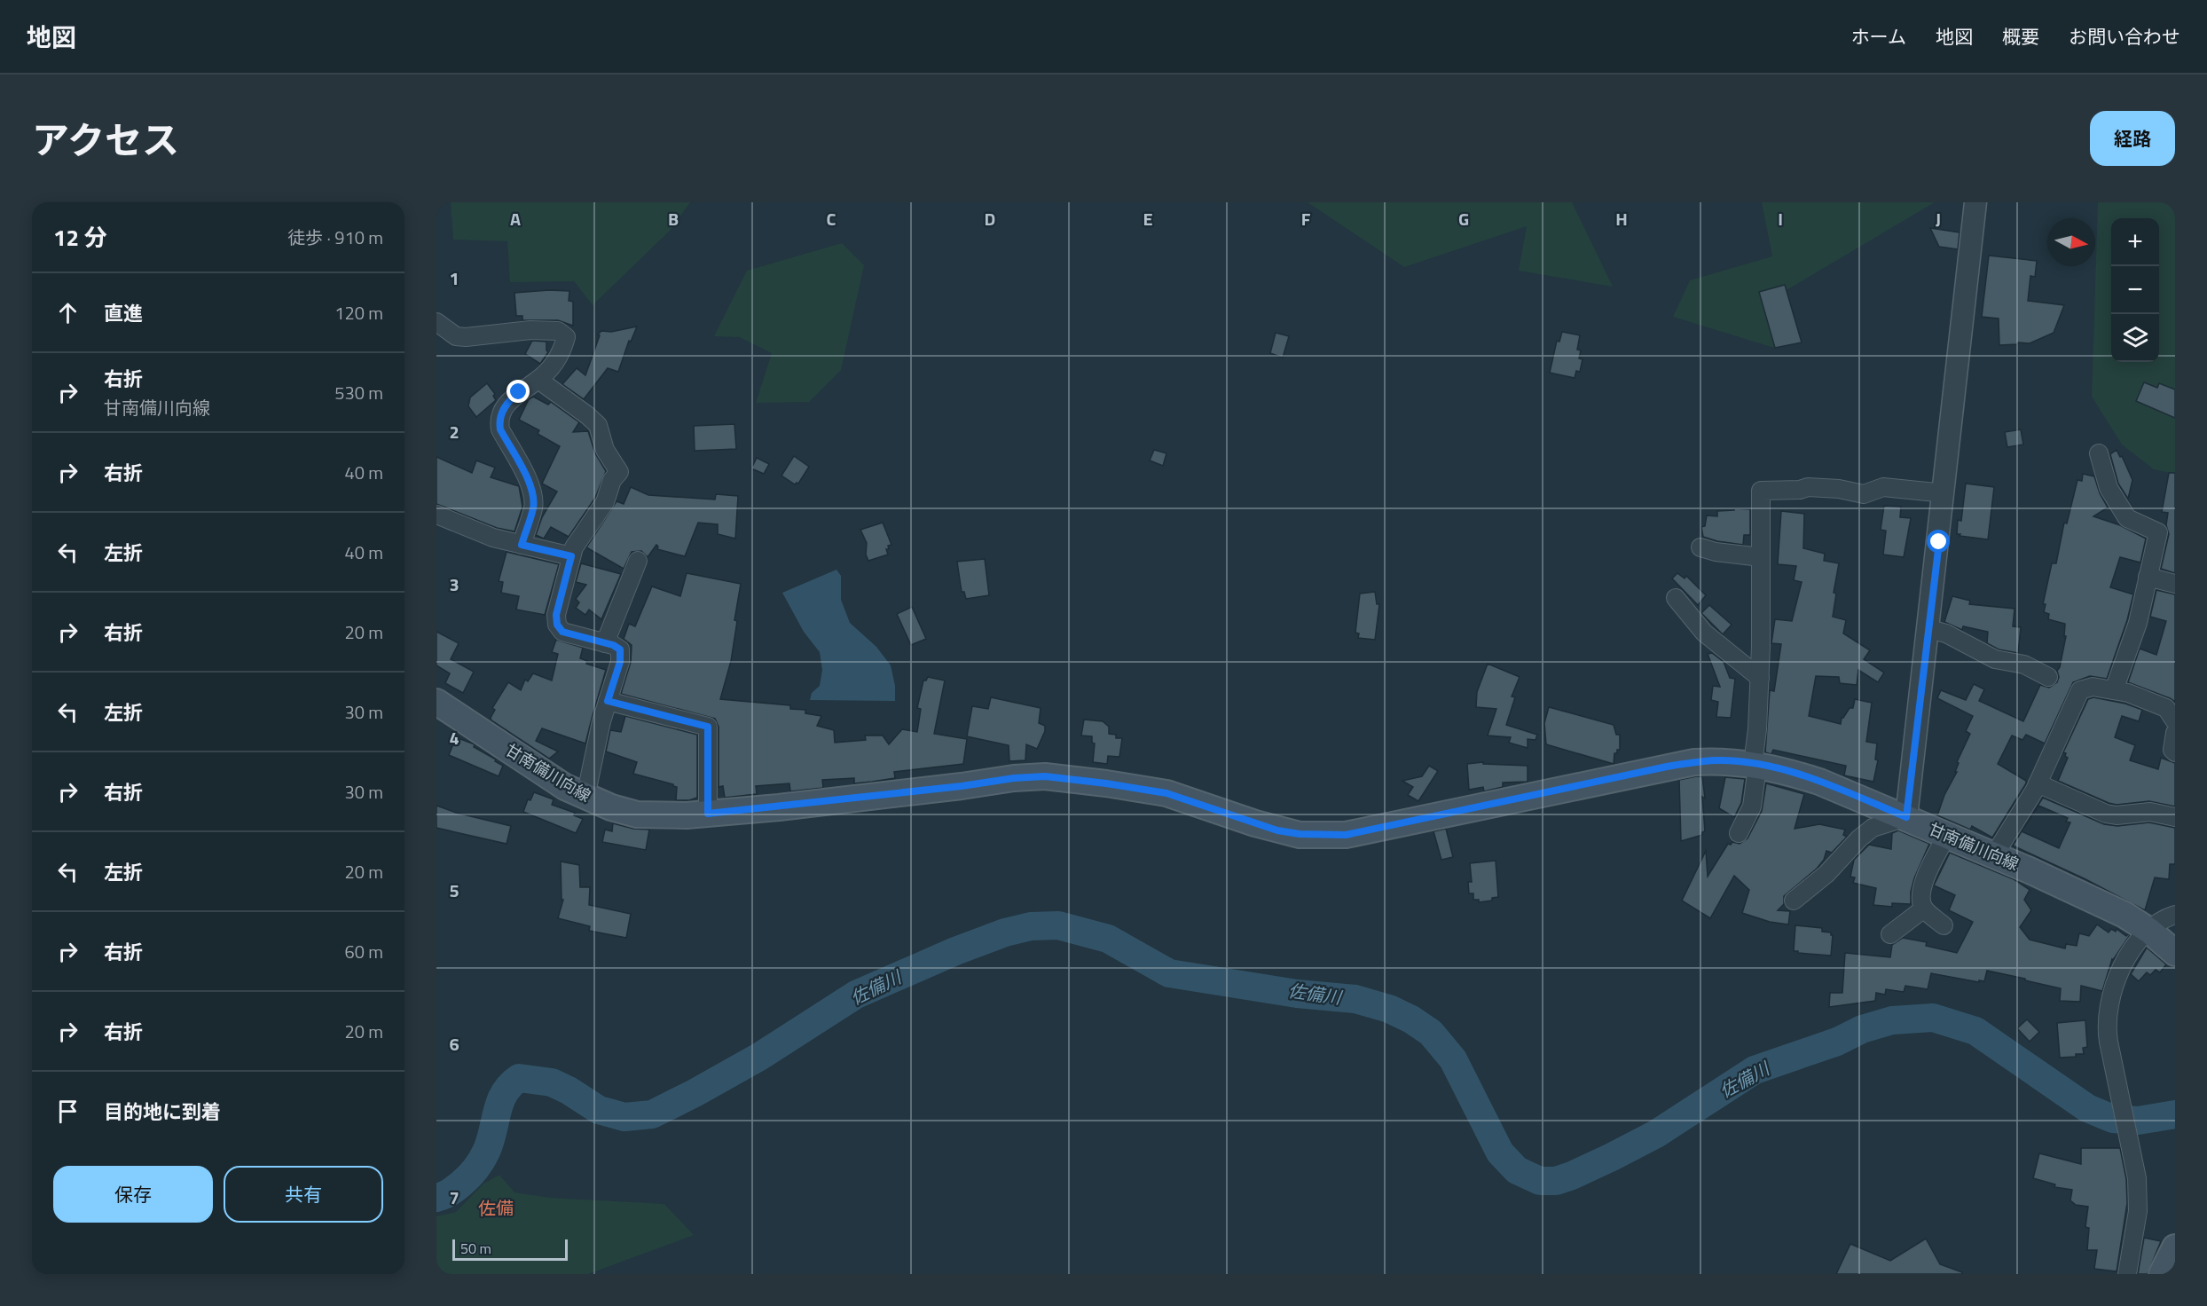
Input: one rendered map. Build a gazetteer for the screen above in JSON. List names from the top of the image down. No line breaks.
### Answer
{"streets":{"main road":["甘南備川向線"]},"districts":["佐備"],"water":["佐備川"],"scale_bar":"50 m","north":"right","page":{"header":"地図","nav":["ホーム","地図","概要","お問い合わせ"],"title":"アクセス","buttons":["経路",["保存","共有"]],"heading":["12 分","徒歩 · 910 m"],"map_buttons":["+","−"],"list":[["直進","120 m"],["右折","甘南備川向線","530 m"],["右折","40 m"],["左折","40 m"],["右折","20 m"],["左折","30 m"],["右折","30 m"],["左折","20 m"],["右折","60 m"],["右折","20 m"],"目的地に到着"],"scale":"50 m"},"grid":{"columns":["A","B","C","D","E","F","G","H","I","J"],"rows":["1","2","3","4","5","6","7"]}}
